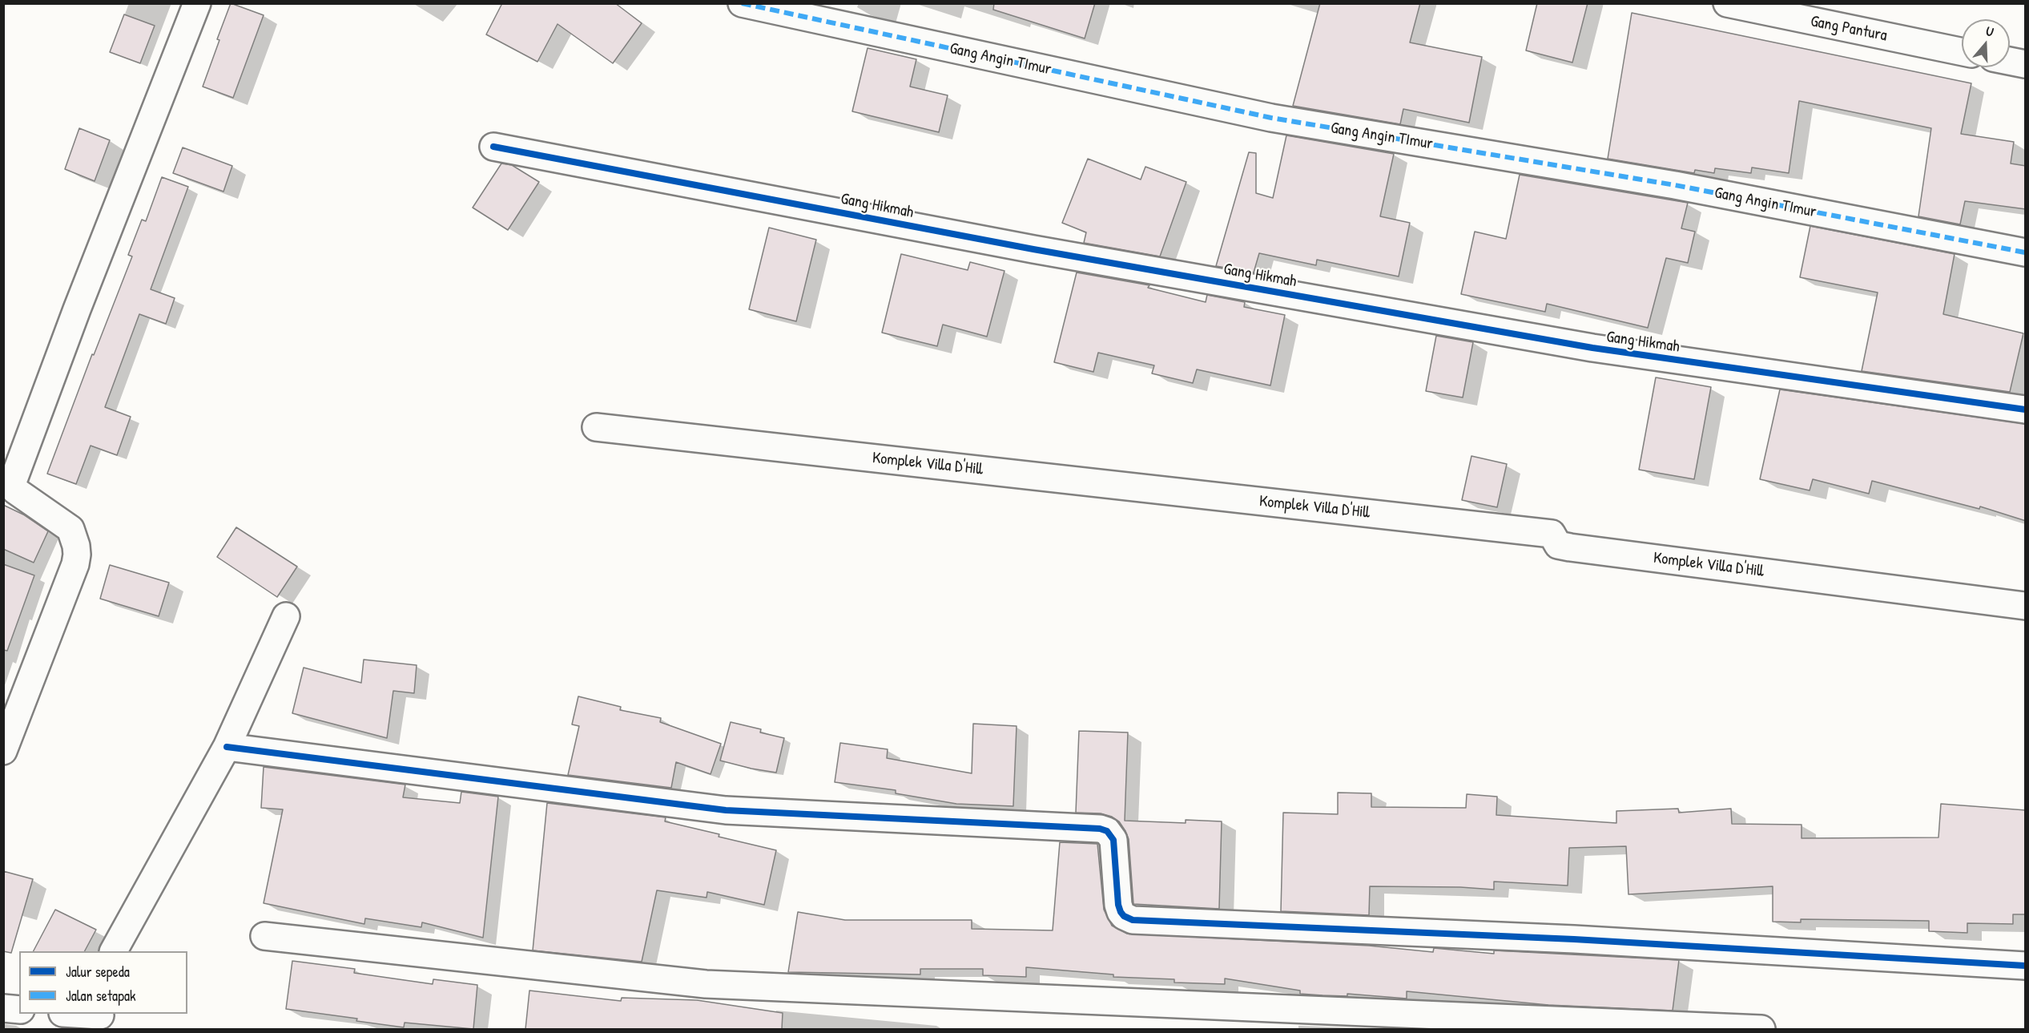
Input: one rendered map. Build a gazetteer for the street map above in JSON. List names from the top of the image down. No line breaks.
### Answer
{"streets":{"street":["Gang Pantura","Gang Angin TImur","Gang Hikmah","Komplek Villa D'Hill"]},"legend":["Jalur sepeda","Jalan setapak"],"north":"top"}
